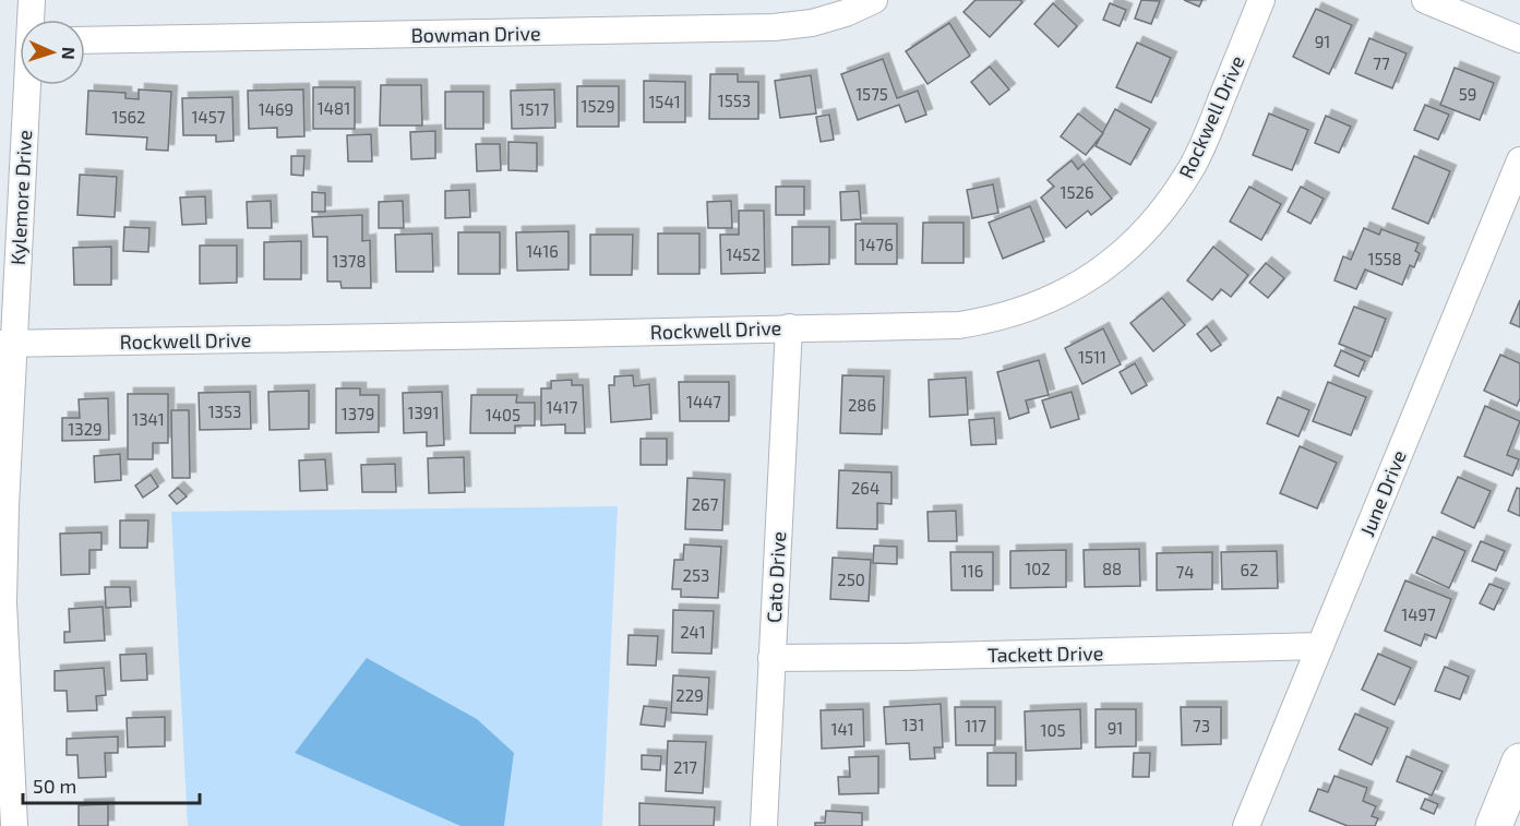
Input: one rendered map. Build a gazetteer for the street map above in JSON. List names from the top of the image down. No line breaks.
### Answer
{"streets":{"street":["Bowman Drive","Rockwell Drive","Kylemore Drive","June Drive","Cato Drive","Tackett Drive"]},"crossings":[["Rockwell Drive","Kylemore Drive"],["Rockwell Drive","Cato Drive"],["June Drive","Tackett Drive"],["Cato Drive","Tackett Drive"]],"house_numbers":["91","77","1575","59","1553","1541","1529","1481","1469","1517","1562","1457","1526","1476","1416","1452","1558","1378","1511","1447","286","1417","1353","1391","1379","1405","1341","1329","264","267","102","88","62","116","74","253","250","1497","241","229","131","117","73","91","141","105","217"],"scale_bar":"50 m","north":"right"}
